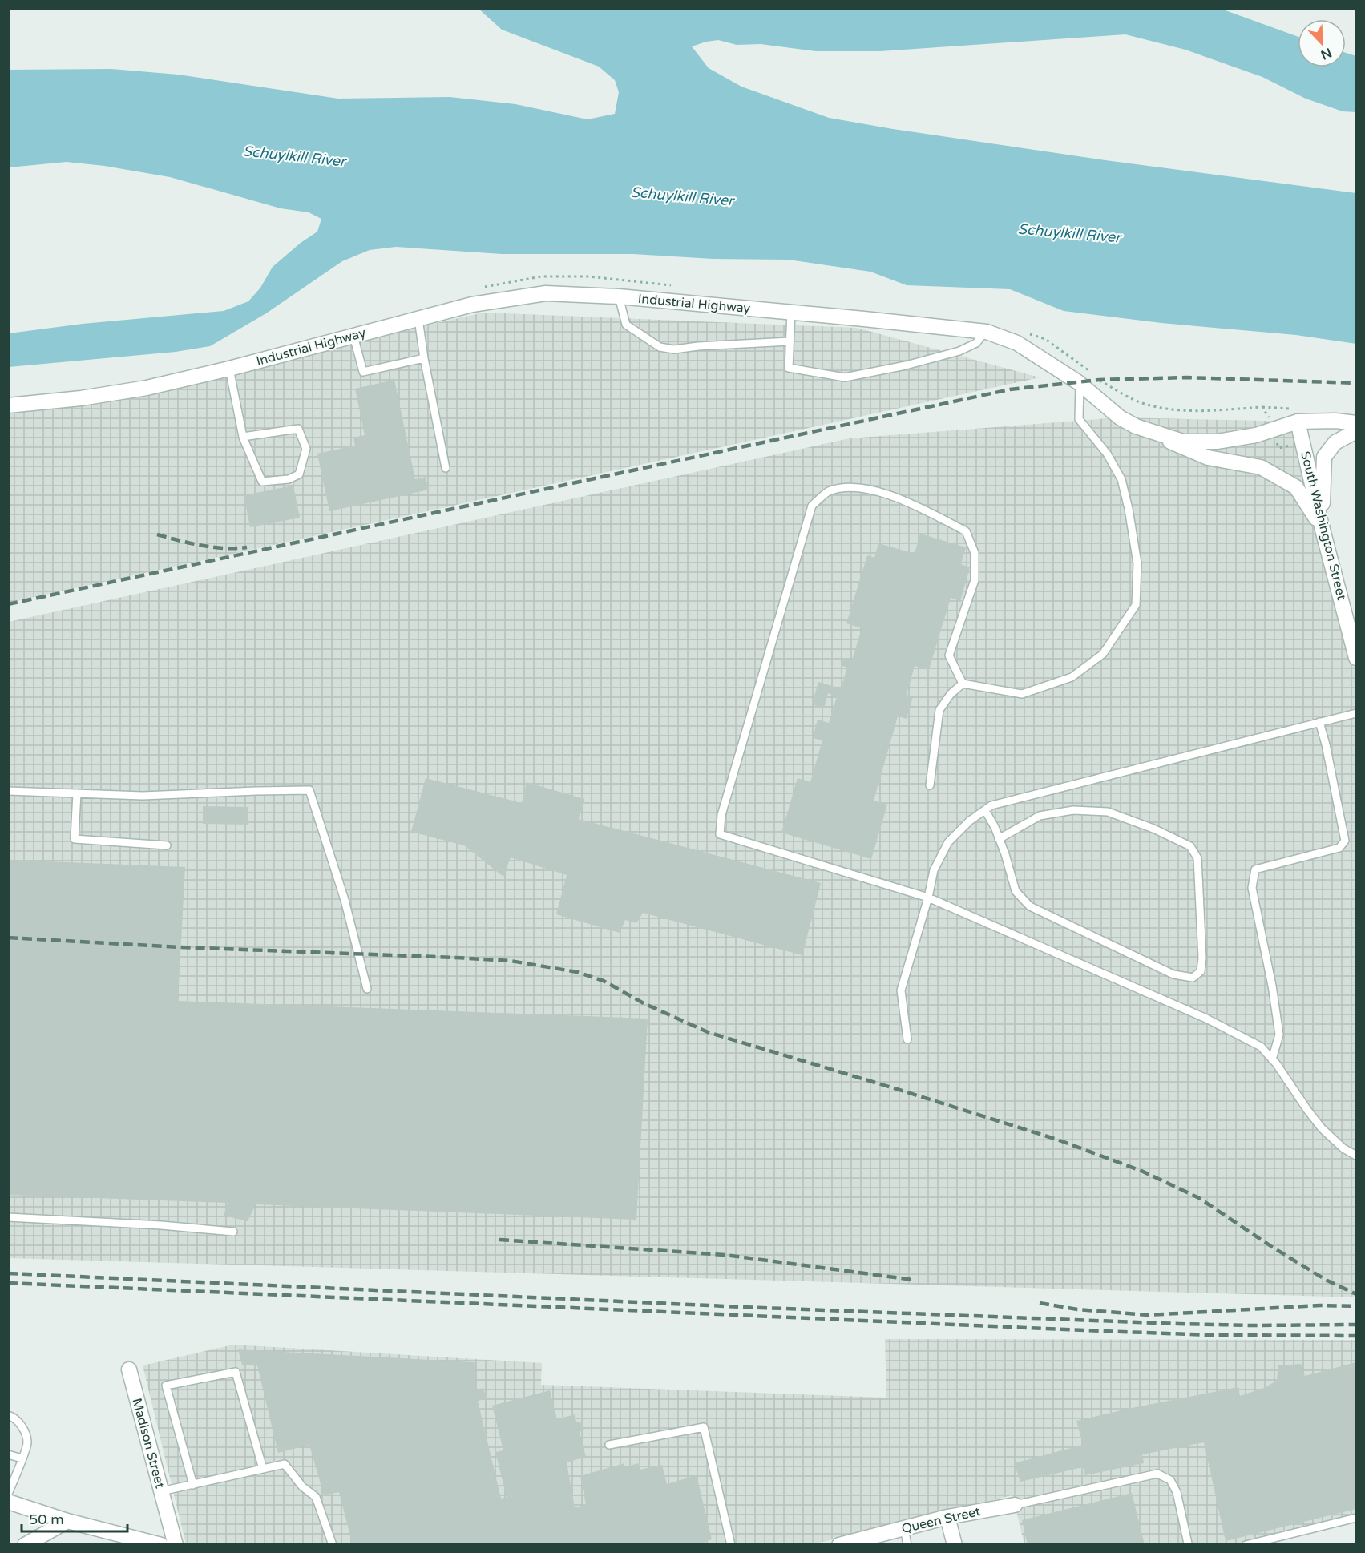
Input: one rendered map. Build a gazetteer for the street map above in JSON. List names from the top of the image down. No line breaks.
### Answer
{"streets":{"street":["Industrial Highway","South Washington Street","Madison Street","Queen Street"]},"crossings":[["Industrial Highway","South Washington Street"]],"water":["Schuylkill River"],"scale_bar":"50 m","north":"bottom right"}
